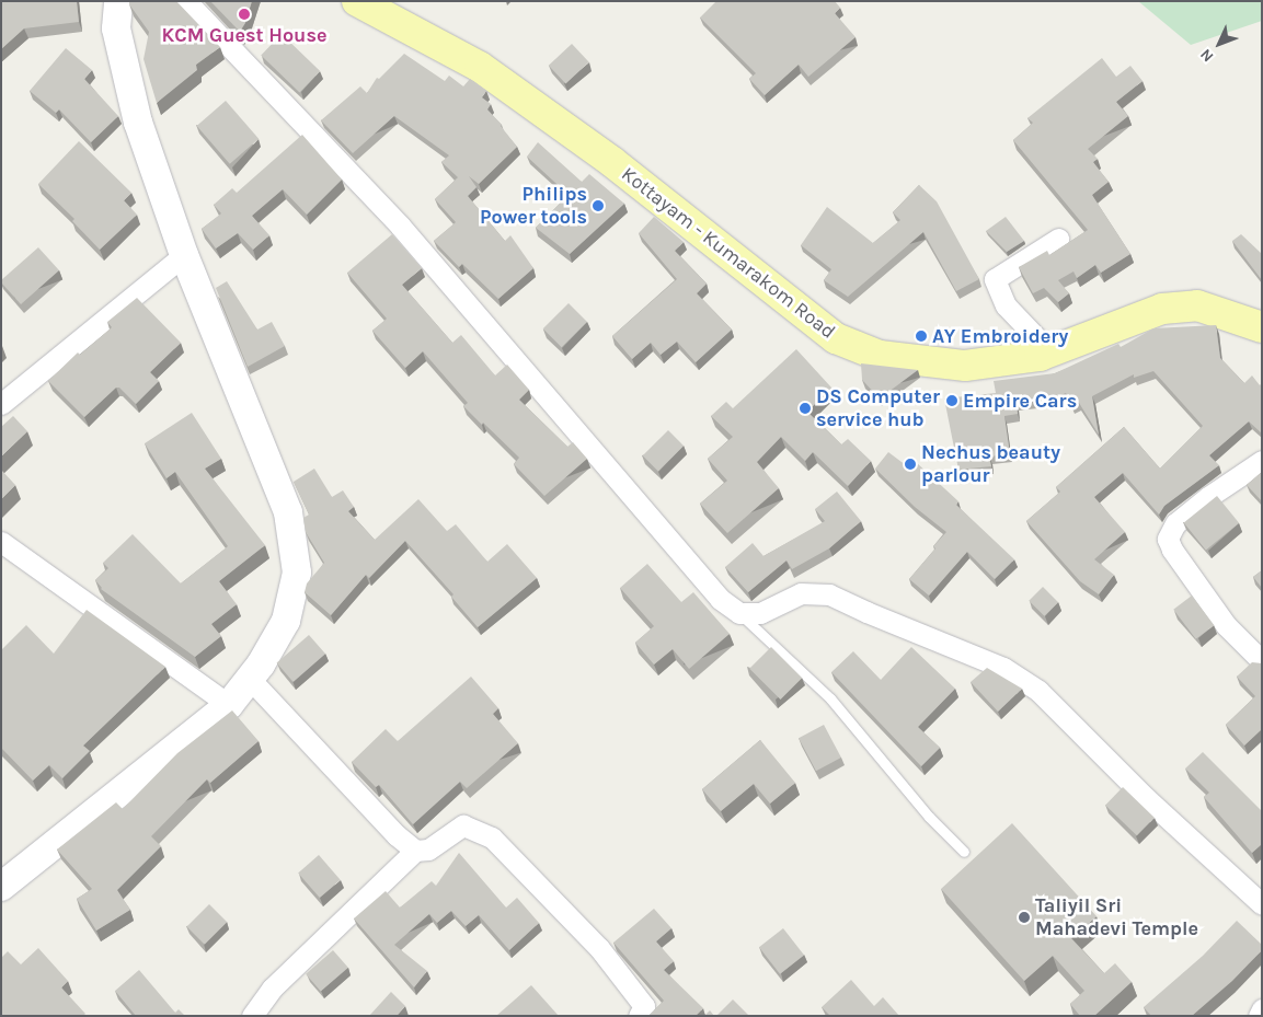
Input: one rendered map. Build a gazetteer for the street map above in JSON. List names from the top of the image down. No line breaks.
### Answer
{"streets":{"main road":["Kottayam - Kumarakom Road"]},"places":["KCM Guest House","Philips Power tools","AY Embroidery","Empire Cars","DS Computer service hub","Nechus beauty parlour","Taliyil Sri Mahadevi Temple"],"north":"bottom left"}
